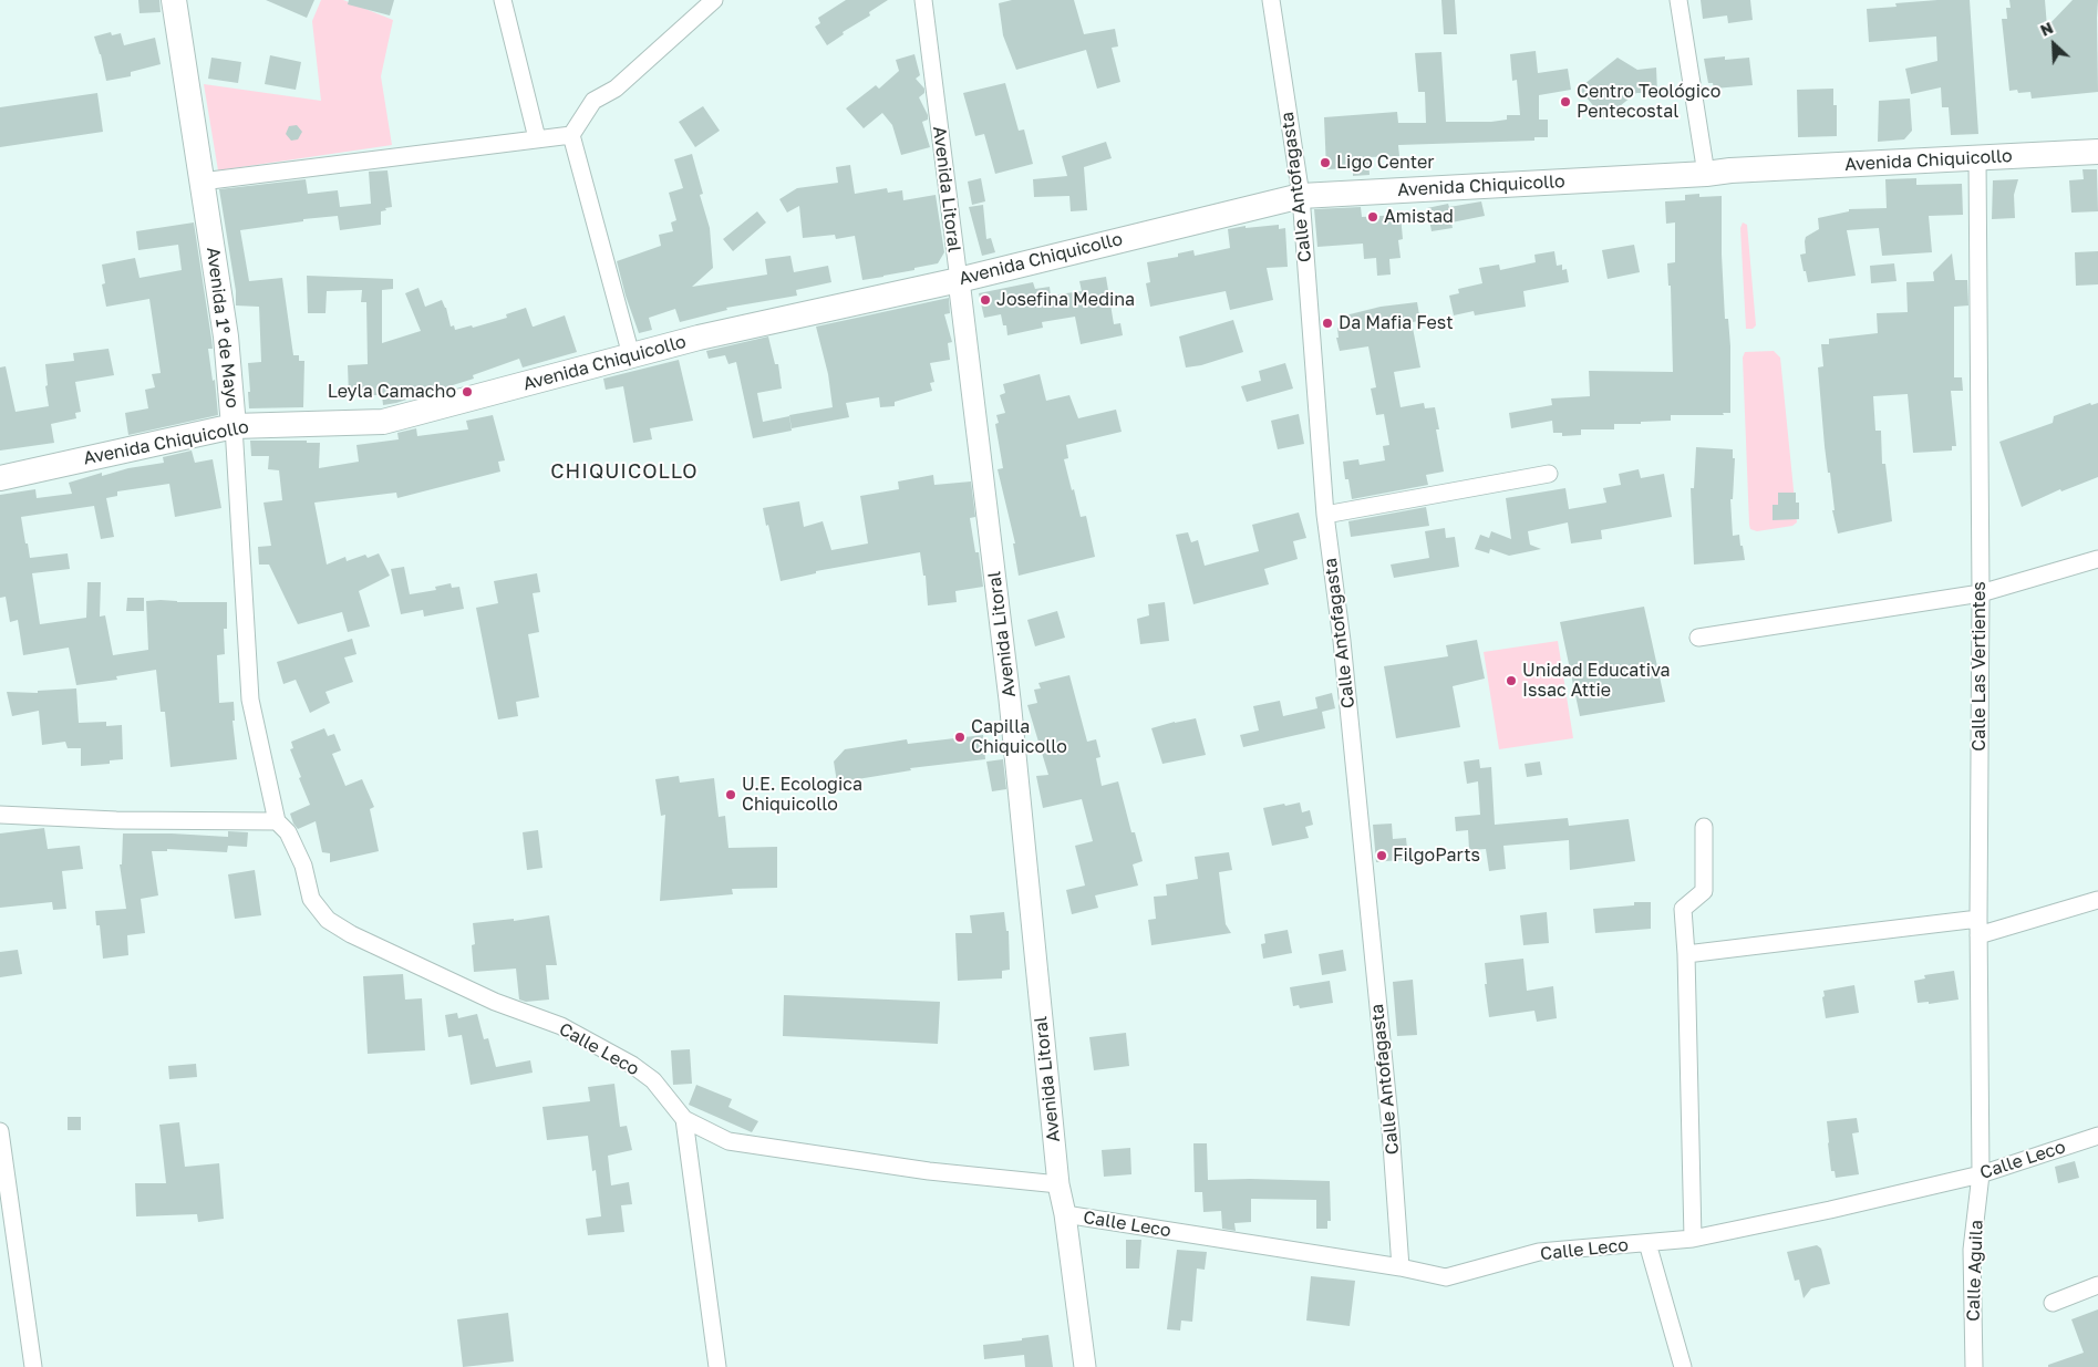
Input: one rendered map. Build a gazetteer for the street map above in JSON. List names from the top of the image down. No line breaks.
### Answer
{"streets":{"main road":["Avenida Chiquicollo","Avenida 1º de Mayo"],"street":["Calle Antofagasta","Avenida Litoral","Calle Las Vertientes","Calle Leco","Calle Aguila"]},"crossings":[["Avenida Chiquicollo","Calle Antofagasta"],["Avenida Chiquicollo","Avenida Litoral"],["Avenida Chiquicollo","Avenida 1º de Mayo"],["Avenida Chiquicollo","Calle Las Vertientes"],["Calle Antofagasta","Calle Leco"],["Avenida Litoral","Calle Leco"],["Avenida 1º de Mayo","Calle Leco"],["Calle Las Vertientes","Calle Leco"],["Calle Las Vertientes","Calle Aguila"],["Calle Leco","Calle Aguila"]],"districts":["CHIQUICOLLO"],"places":["Centro Teológico Pentecostal","Ligo Center","Amistad","Josefina Medina","Da Mafia Fest","Leyla Camacho","Unidad Educativa Issac Attie","Capilla Chiquicollo","U.E. Ecologica Chiquicollo","FilgoParts"],"north":"top left"}
